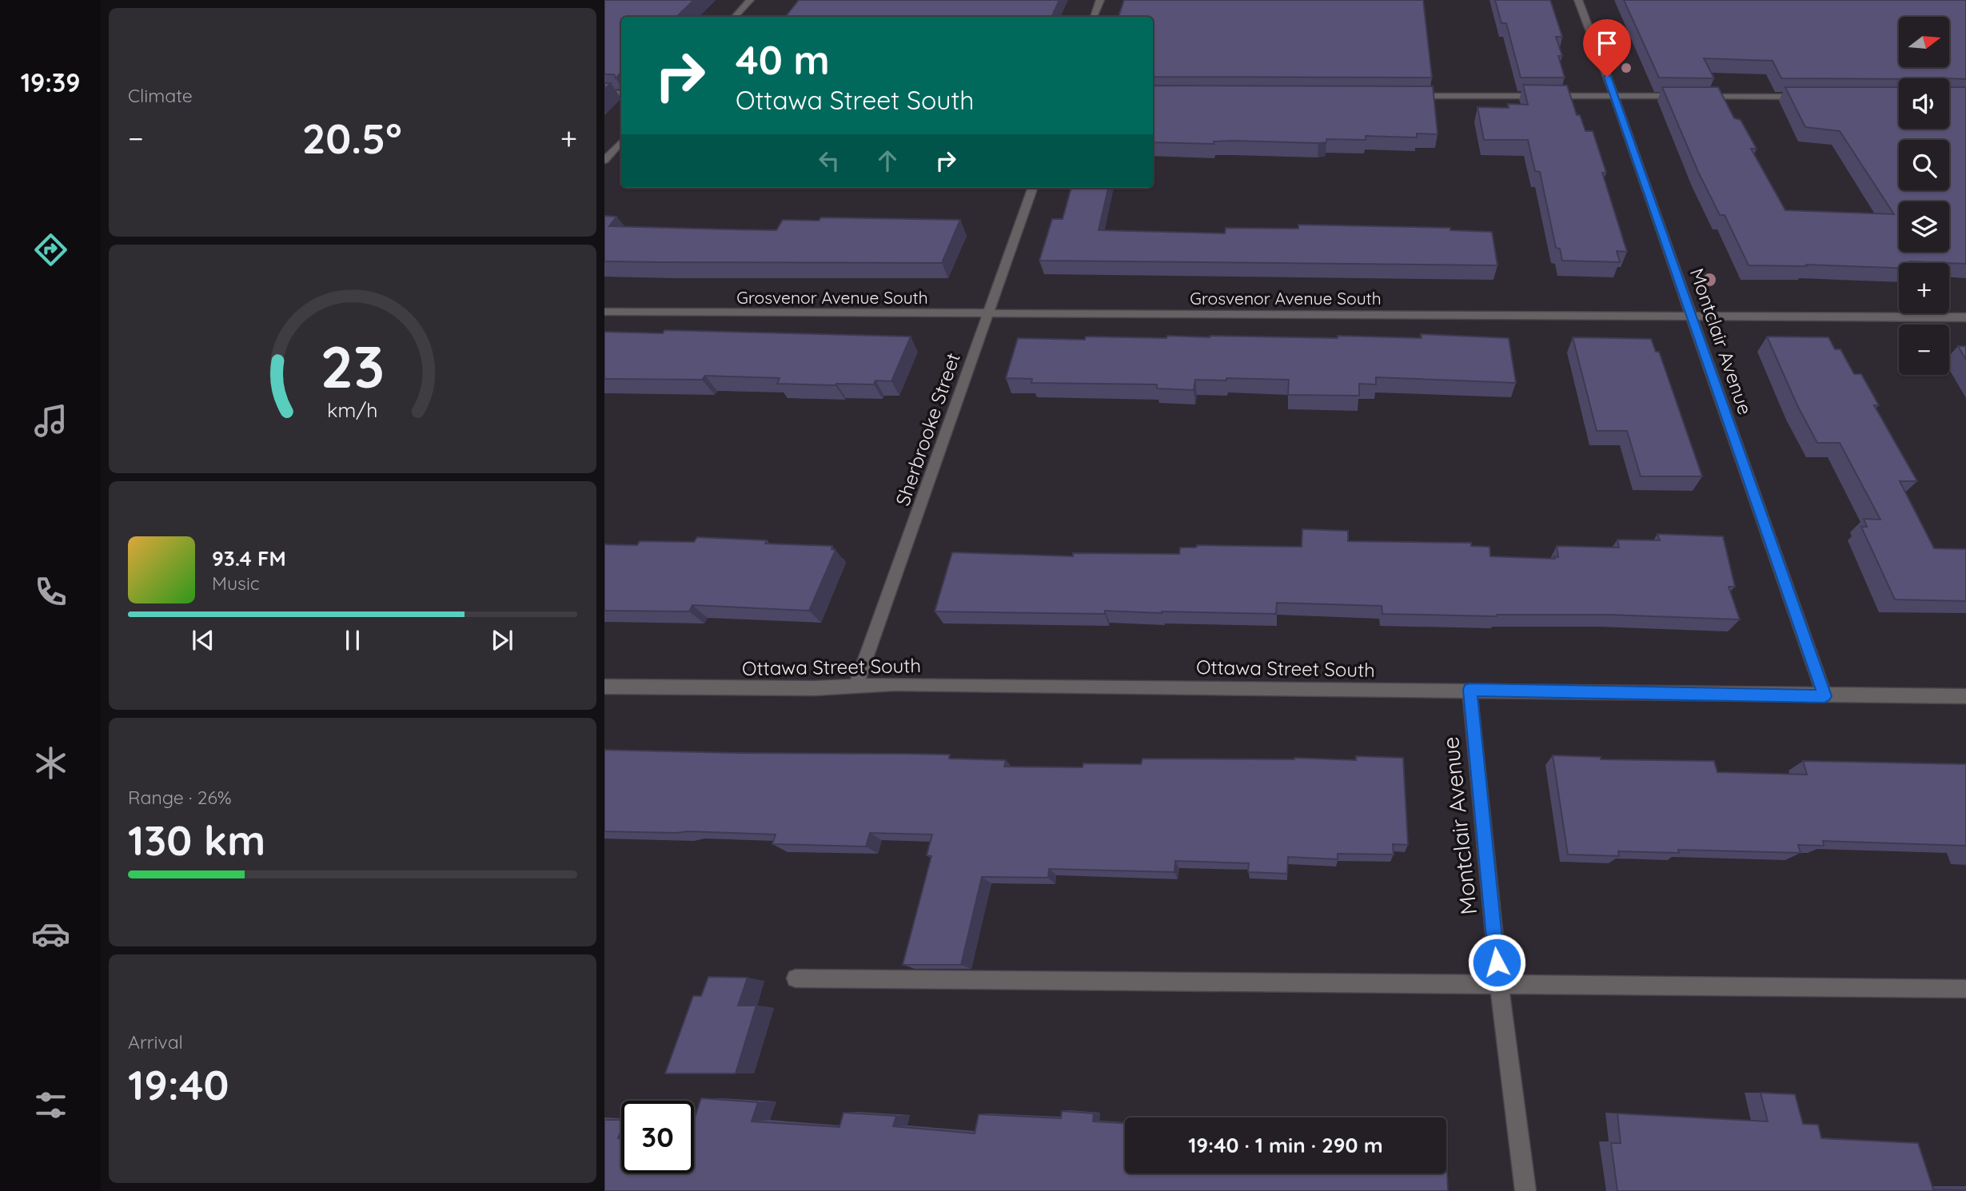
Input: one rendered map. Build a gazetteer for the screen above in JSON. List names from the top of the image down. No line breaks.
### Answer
{"streets":{"street":["Grosvenor Avenue South","Montclair Avenue","Sherbrooke Street","Ottawa Street South"]},"crossings":[["Grosvenor Avenue South","Montclair Avenue"],["Grosvenor Avenue South","Sherbrooke Street"],["Montclair Avenue","Ottawa Street South"],["Sherbrooke Street","Ottawa Street South"]],"north":"right","page":{"tabs":"19:39","tile":["Climate",["Range · 26%","130 km"],["Arrival","19:40"]],"map_buttons":["+","−"],"turn":["40 m","Ottawa Street South"],"heat":["−","20.5°","+"],"song":["93.4 FM","Music"],"limit":"30","trip":"19:40 · 1 min · 290 m","gauge":["23","km/h"]}}
